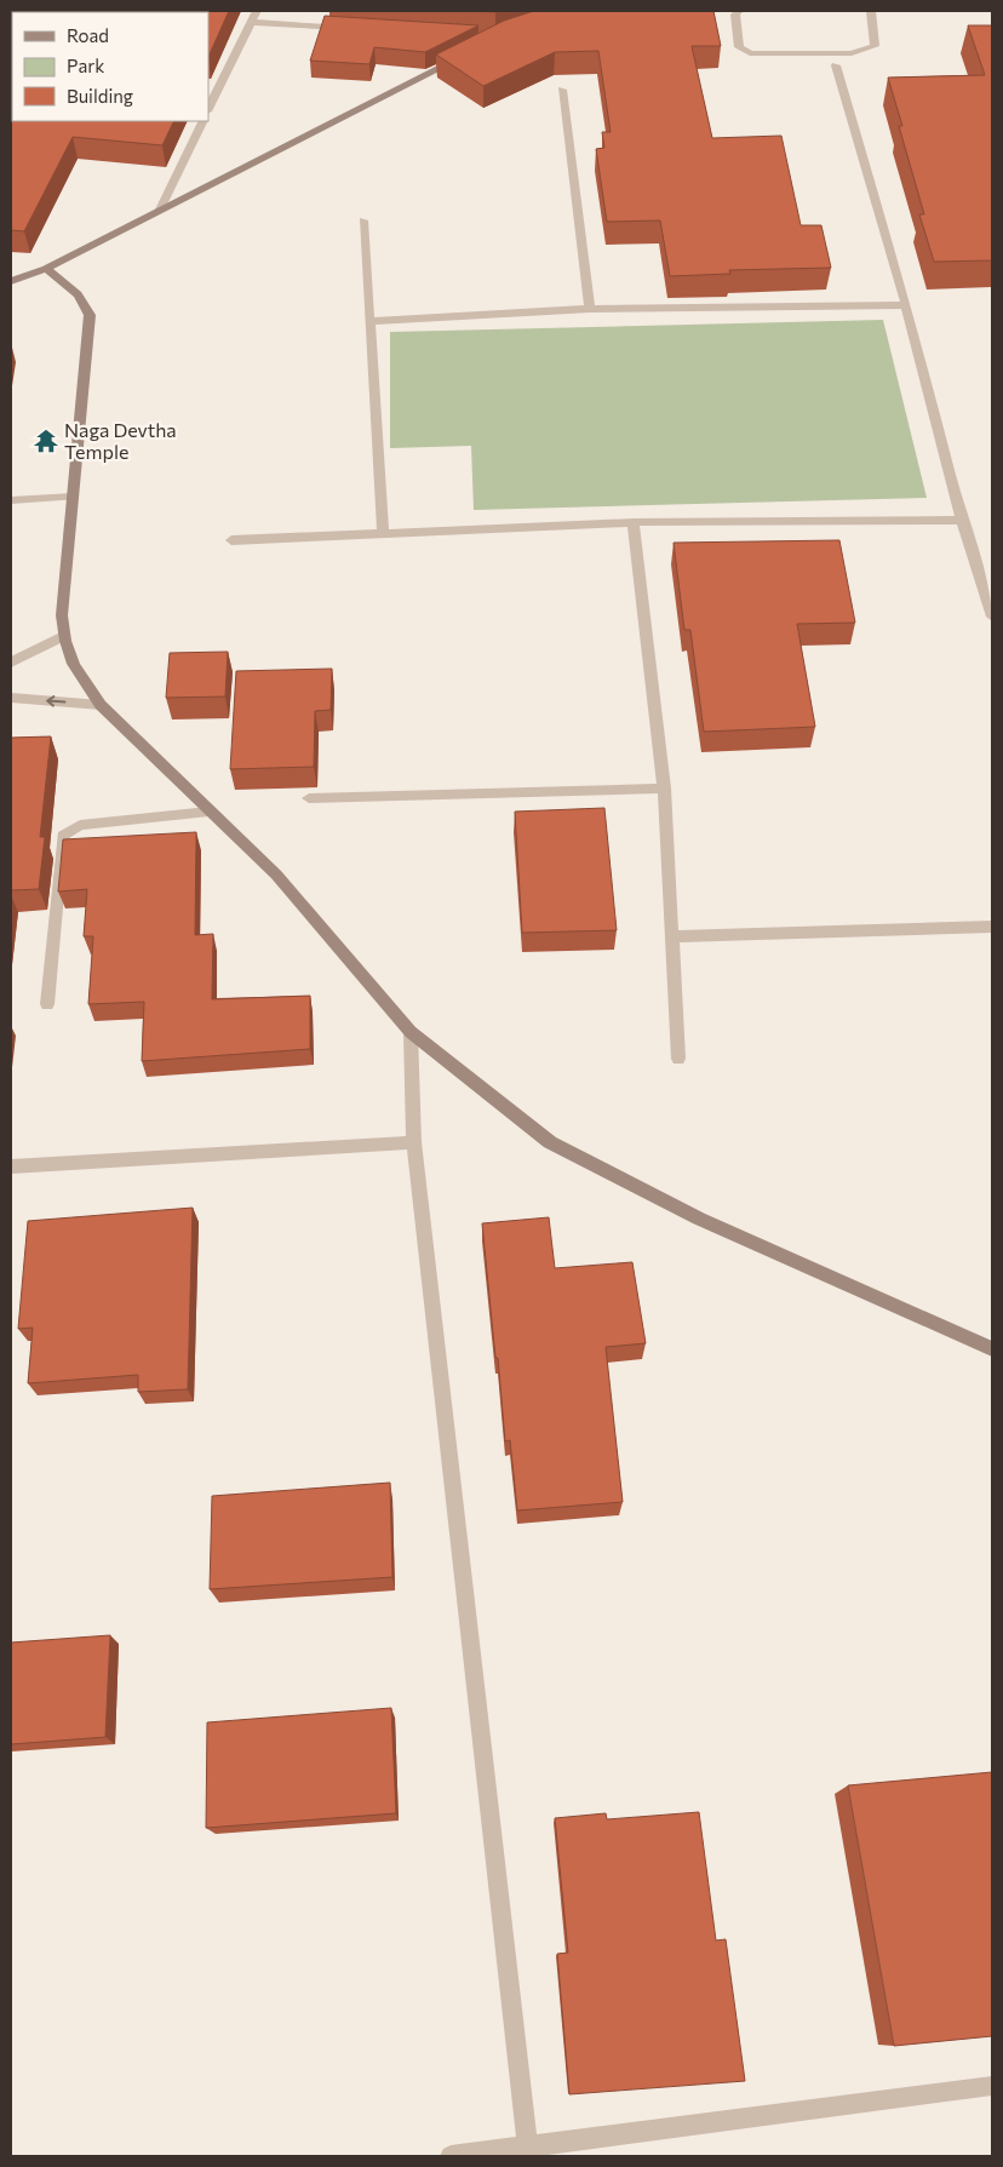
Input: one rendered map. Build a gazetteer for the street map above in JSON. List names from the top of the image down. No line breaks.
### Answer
{"places":{"temple":["Naga Devtha Temple"]},"legend":["Road","Park","Building"]}
